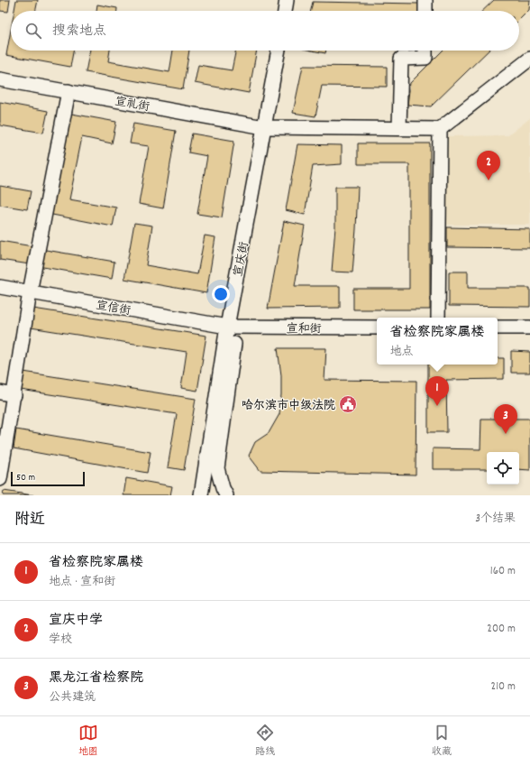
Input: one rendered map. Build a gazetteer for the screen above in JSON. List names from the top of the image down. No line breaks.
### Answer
{"streets":{"street":["宣礼街","宣庆街","宣信街","宣和街"]},"crossings":[["宣礼街","宣庆街"],["宣庆街","宣信街"],["宣庆街","宣和街"],["宣信街","宣和街"]],"places":{"public building":["哈尔滨市中级法院"]},"scale_bar":"50 m","page":{"search":"搜索地点","pins":["2","1","3"],"popup":["省检察院家属楼","地点"],"scale":"50 m","heading":["附近","3个结果"],"list":[{"mark":"1","name":"省检察院家属楼","note":"地点 · 宣和街","value":"160 m"},{"mark":"2","name":"宣庆中学","note":"学校","value":"200 m"},{"mark":"3","name":"黑龙江省检察院","note":"公共建筑","value":"210 m"}],"nav":["地图","路线","收藏"]}}
